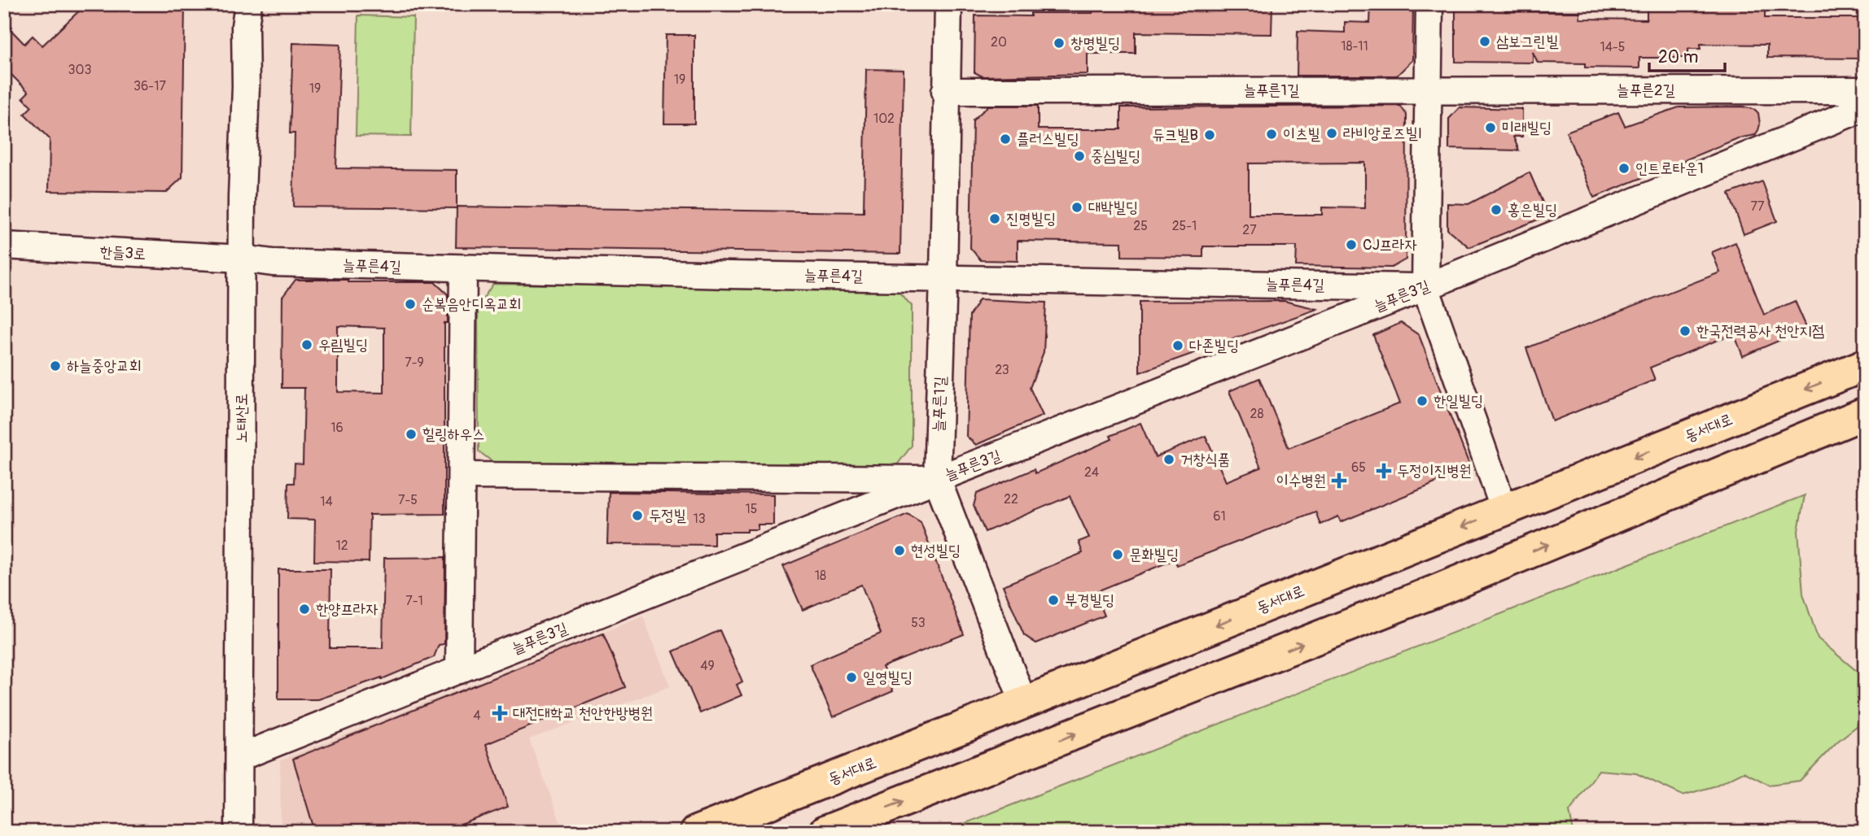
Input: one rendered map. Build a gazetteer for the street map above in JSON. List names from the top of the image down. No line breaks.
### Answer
{"streets":{"main road":["동서대로"],"street":["늘푸른1길","늘푸른2길","한들3로","늘푸른4길","늘푸른3길","노태산로"]},"crossings":[["늘푸른1길","늘푸른2길"],["늘푸른1길","늘푸른4길"],["늘푸른1길","늘푸른3길"],["늘푸른1길","동서대로"],["한들3로","늘푸른4길"],["한들3로","노태산로"],["늘푸른4길","늘푸른3길"],["늘푸른4길","노태산로"],["늘푸른3길","노태산로"]],"places":{"other":["삼보그린빌","창명빌딩","미래빌딩","라비앙로즈빌I","이츠빌","듀크빌B","플러스빌딩","중심빌딩","인트로타운1","대박빌딩","홍은빌딩","진명빌딩","CJ프라자","순복음안디옥교회","한국전력공사 천안지점","우림빌딩","다존빌딩","하늘중앙교회","한일빌딩","힐링하우스","거창식품","두정빌","현성빌딩","문화빌딩","부경빌딩","한양프라자","일영빌딩"],"health":["두정이진병원","이수병원","대전대학교 천안한방병원"]},"house_numbers":["20","18-11","14-5","303","19","36-17","19","102","77","25","25-1","27","7-9","23","28","16","65","24","22","7-5","14","15","61","13","12","18","7-1","53","49","4"],"scale_bar":"20 m"}
